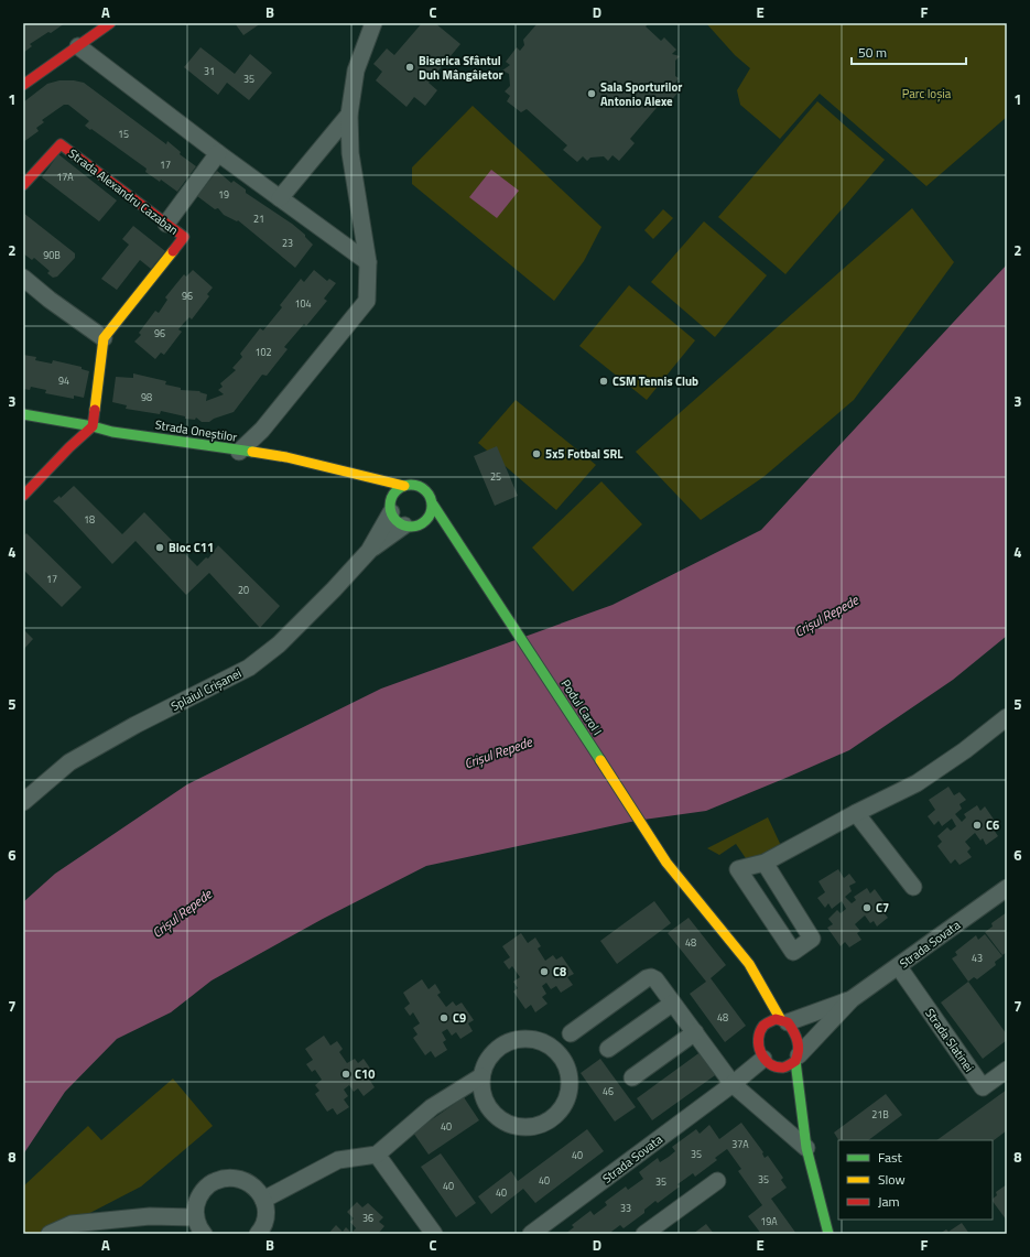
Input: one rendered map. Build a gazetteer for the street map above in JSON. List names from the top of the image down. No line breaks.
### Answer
{"streets":{"street":["Strada Alexandru Cazaban","Strada Oneștilor","Splaiul Crișanei","Podul Carol I","Strada Sovata","Strada Slatinei"]},"crossings":[["Strada Oneștilor","Splaiul Crișanei"],["Strada Oneștilor","Podul Carol I"],["Splaiul Crișanei","Podul Carol I"],["Podul Carol I","Strada Sovata"],["Strada Sovata","Strada Slatinei"]],"water":["Crișul Repede"],"parks":["Parc Ioșia"],"places":["Biserica Sfântul Duh Mângâietor","Sala Sporturilor Antonio Alexe","CSM Tennis Club","5x5 Fotbal SRL","Bloc C11","C6","C7","C8","C9","C10"],"house_numbers":["31","35","15","17","17A","19","21","23","90B","96","104","96","102","94","98","25","18","17","20","48","43","48","46","21B","40","37A","35","40","35","40","35","40","40","33","36","19A"],"legend":["Fast","Slow","Jam"],"scale_bar":"50 m","grid":{"columns":["A","B","C","D","E","F"],"rows":["1","2","3","4","5","6","7","8"]}}
